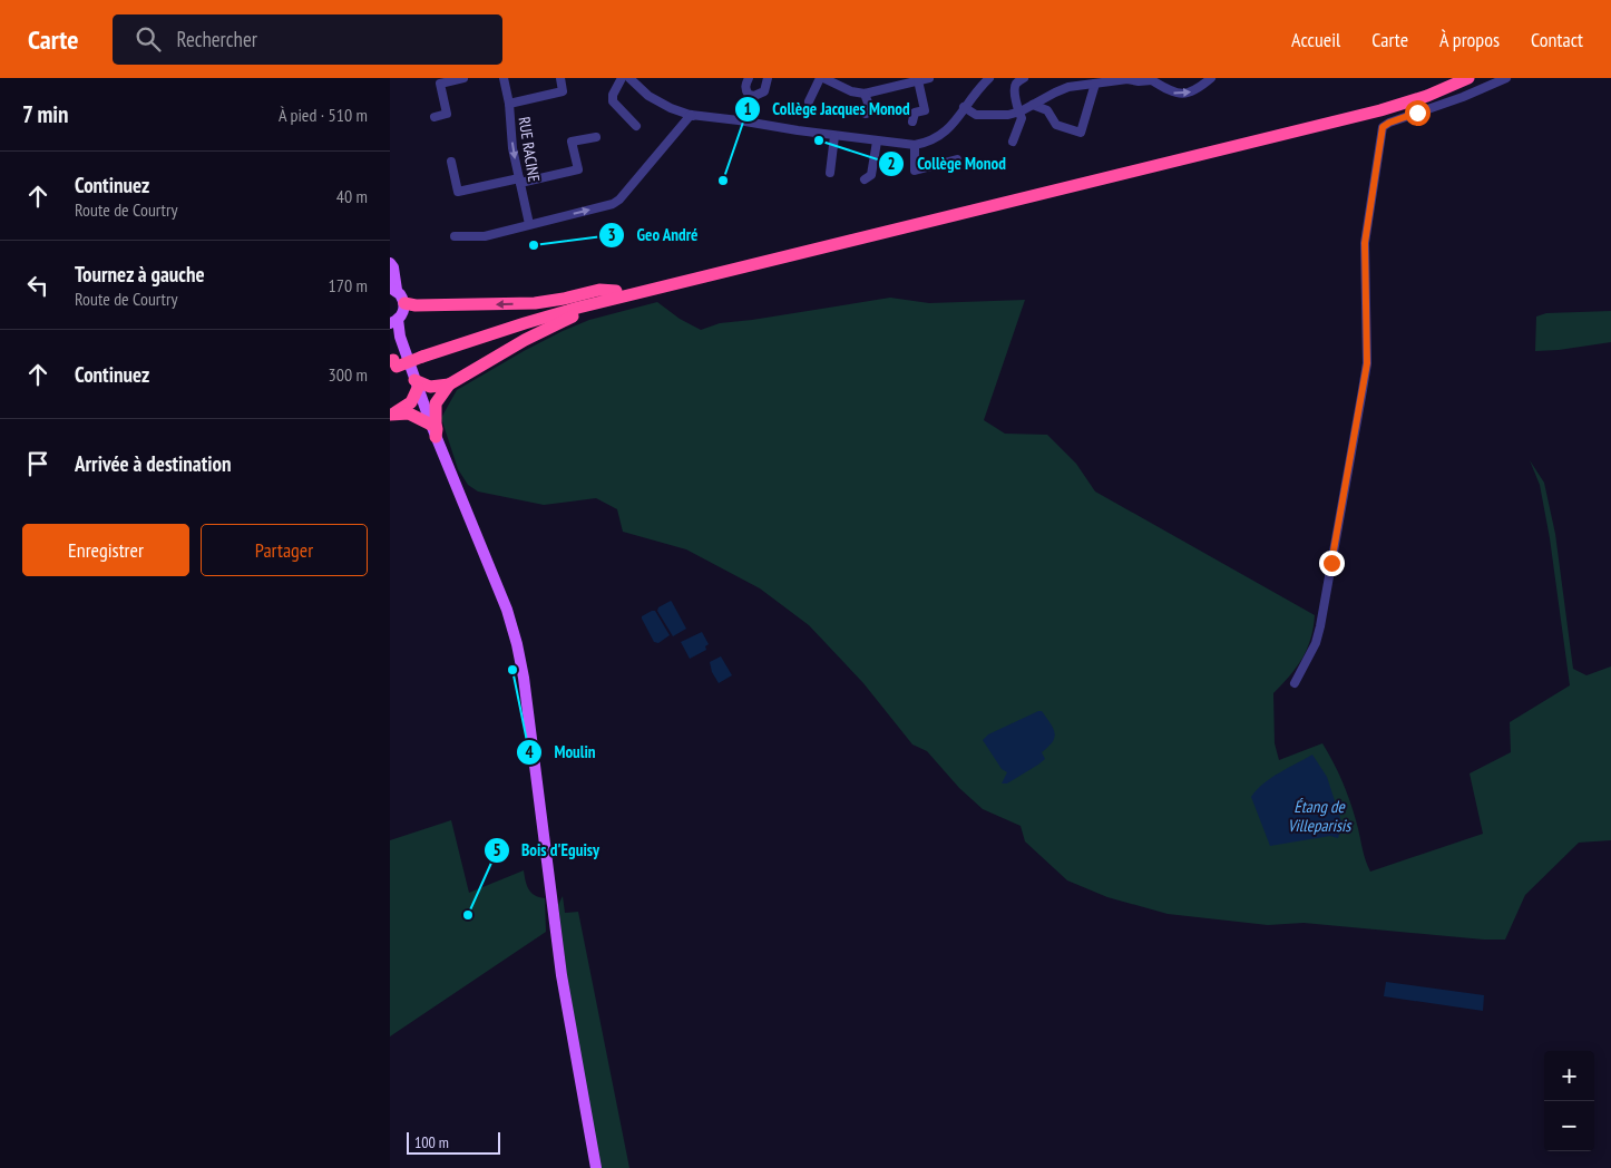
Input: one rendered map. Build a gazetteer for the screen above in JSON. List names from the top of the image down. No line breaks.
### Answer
{"streets":{"street":["RUE RACINE"]},"one_way":["RUE RACINE"],"water":["Étang de Villeparisis"],"places":["Collège Monod","Collège Jacques Monod","Geo André","Moulin","Bois d'Eguisy"],"scale_bar":"100 m","page":{"header":"Carte","search":"Rechercher","nav":["Accueil","Carte","À propos","Contact"],"heading":["7 min","À pied · 510 m"],"list":[["Continuez","Route de Courtry","40 m"],["Tournez à gauche","Route de Courtry","170 m"],["Continuez","300 m"],"Arrivée à destination"],"buttons":["Enregistrer","Partager"],"map_buttons":["+","−"],"scale":"100 m"}}
